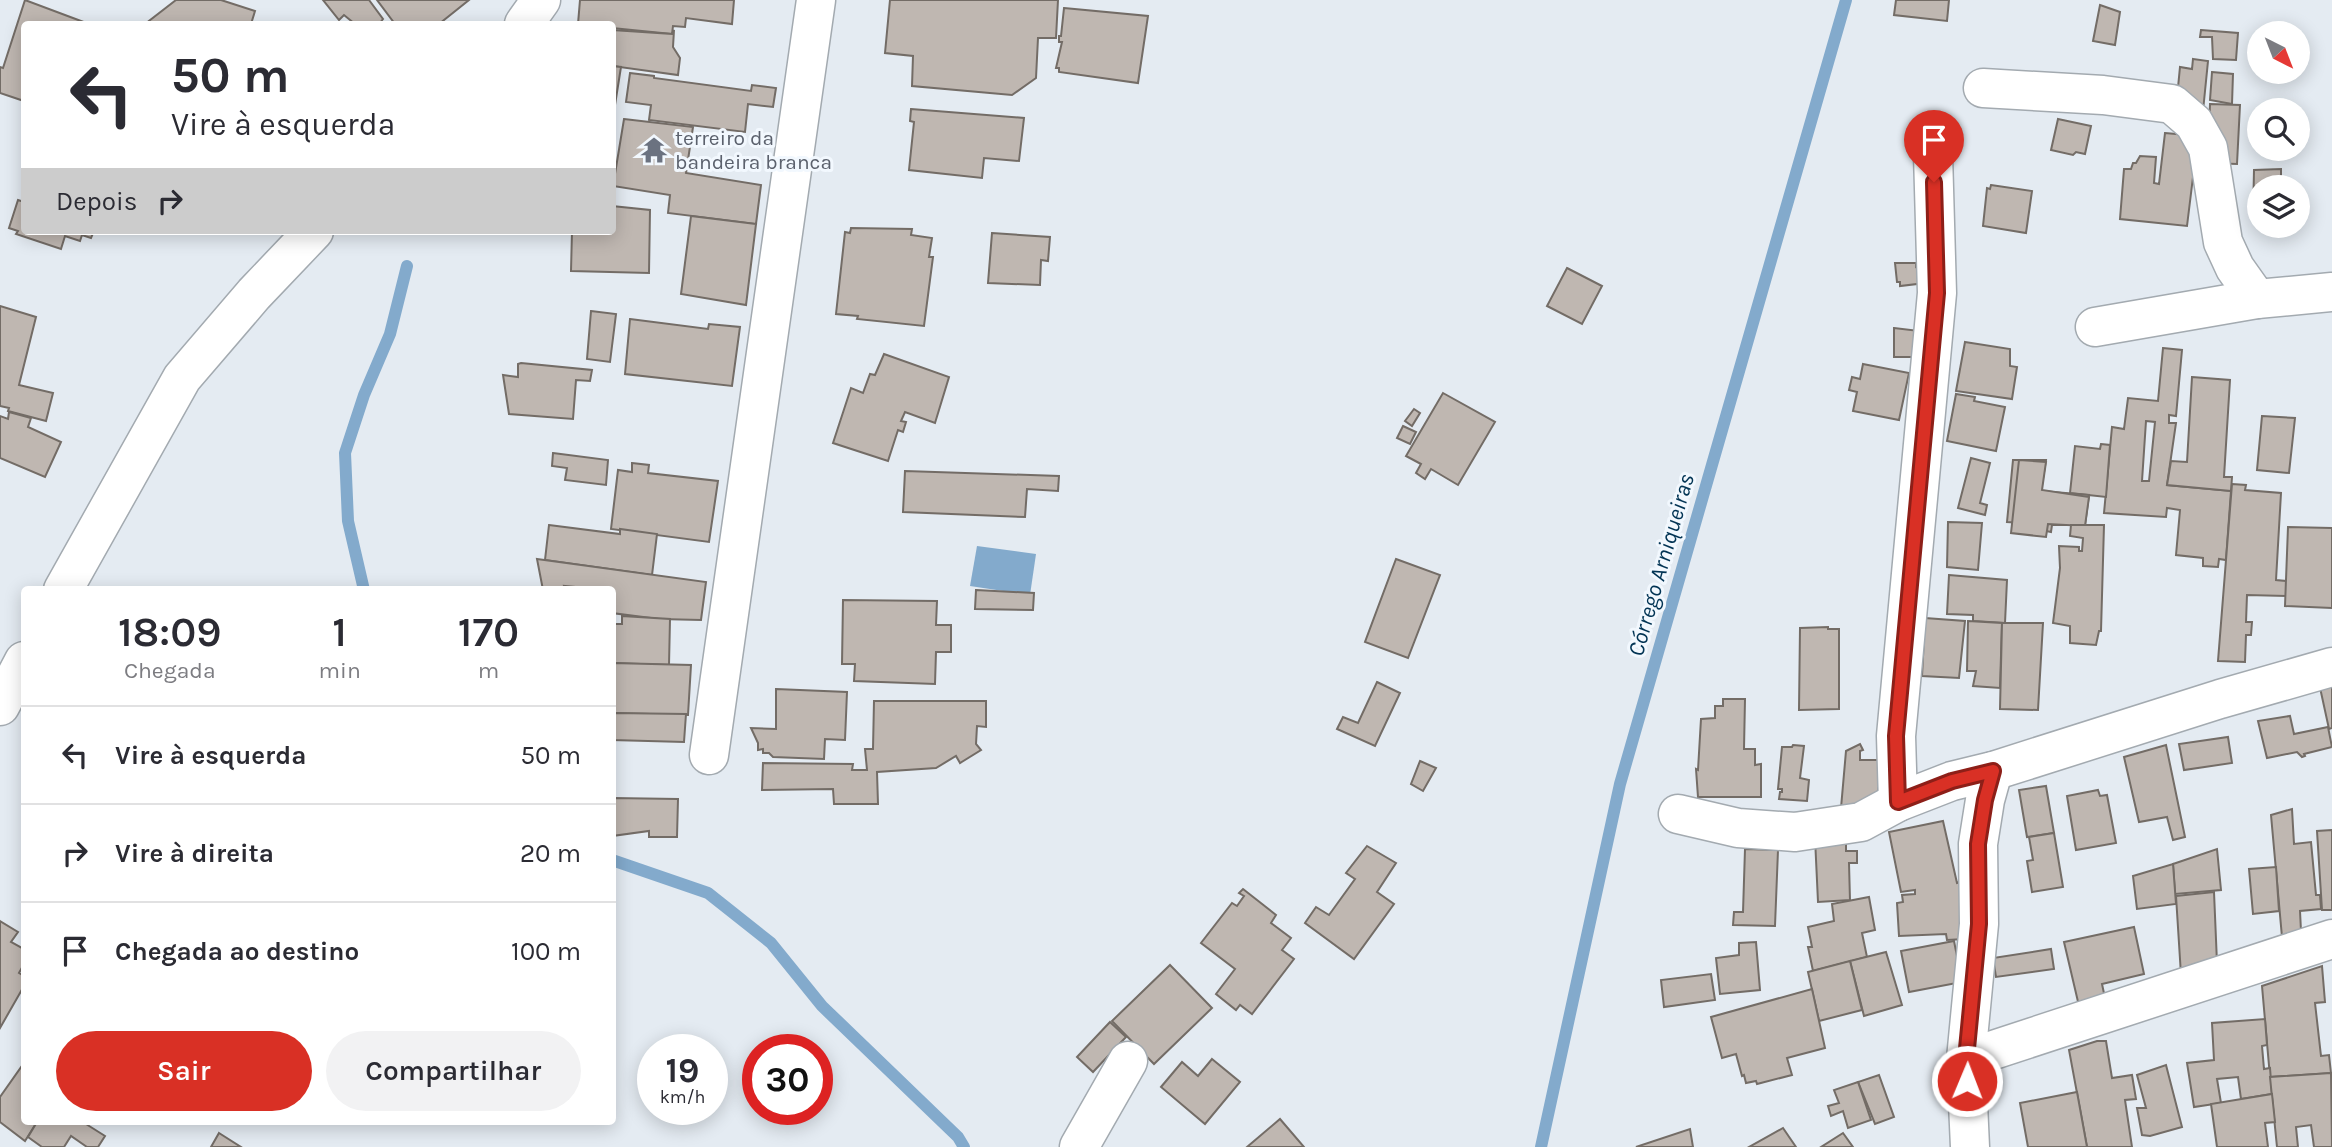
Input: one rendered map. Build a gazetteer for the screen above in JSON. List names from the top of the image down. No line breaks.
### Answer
{"water":["Córrego Arniqueiras"],"places":{"temple":["terreiro da bandeira branca"]},"north":"bottom right","page":{"turn":["50 m","Vire à esquerda"],"then":"Depois","eta":["18:09","Chegada","1","min","170","m"],"list":[{"name":"Vire à esquerda","value":"50 m"},{"name":"Vire à direita","value":"20 m"},{"name":"Chegada ao destino","value":"100 m"}],"buttons":["Sair","Compartilhar"],"speed":"19 km/h","limit":"30"}}
